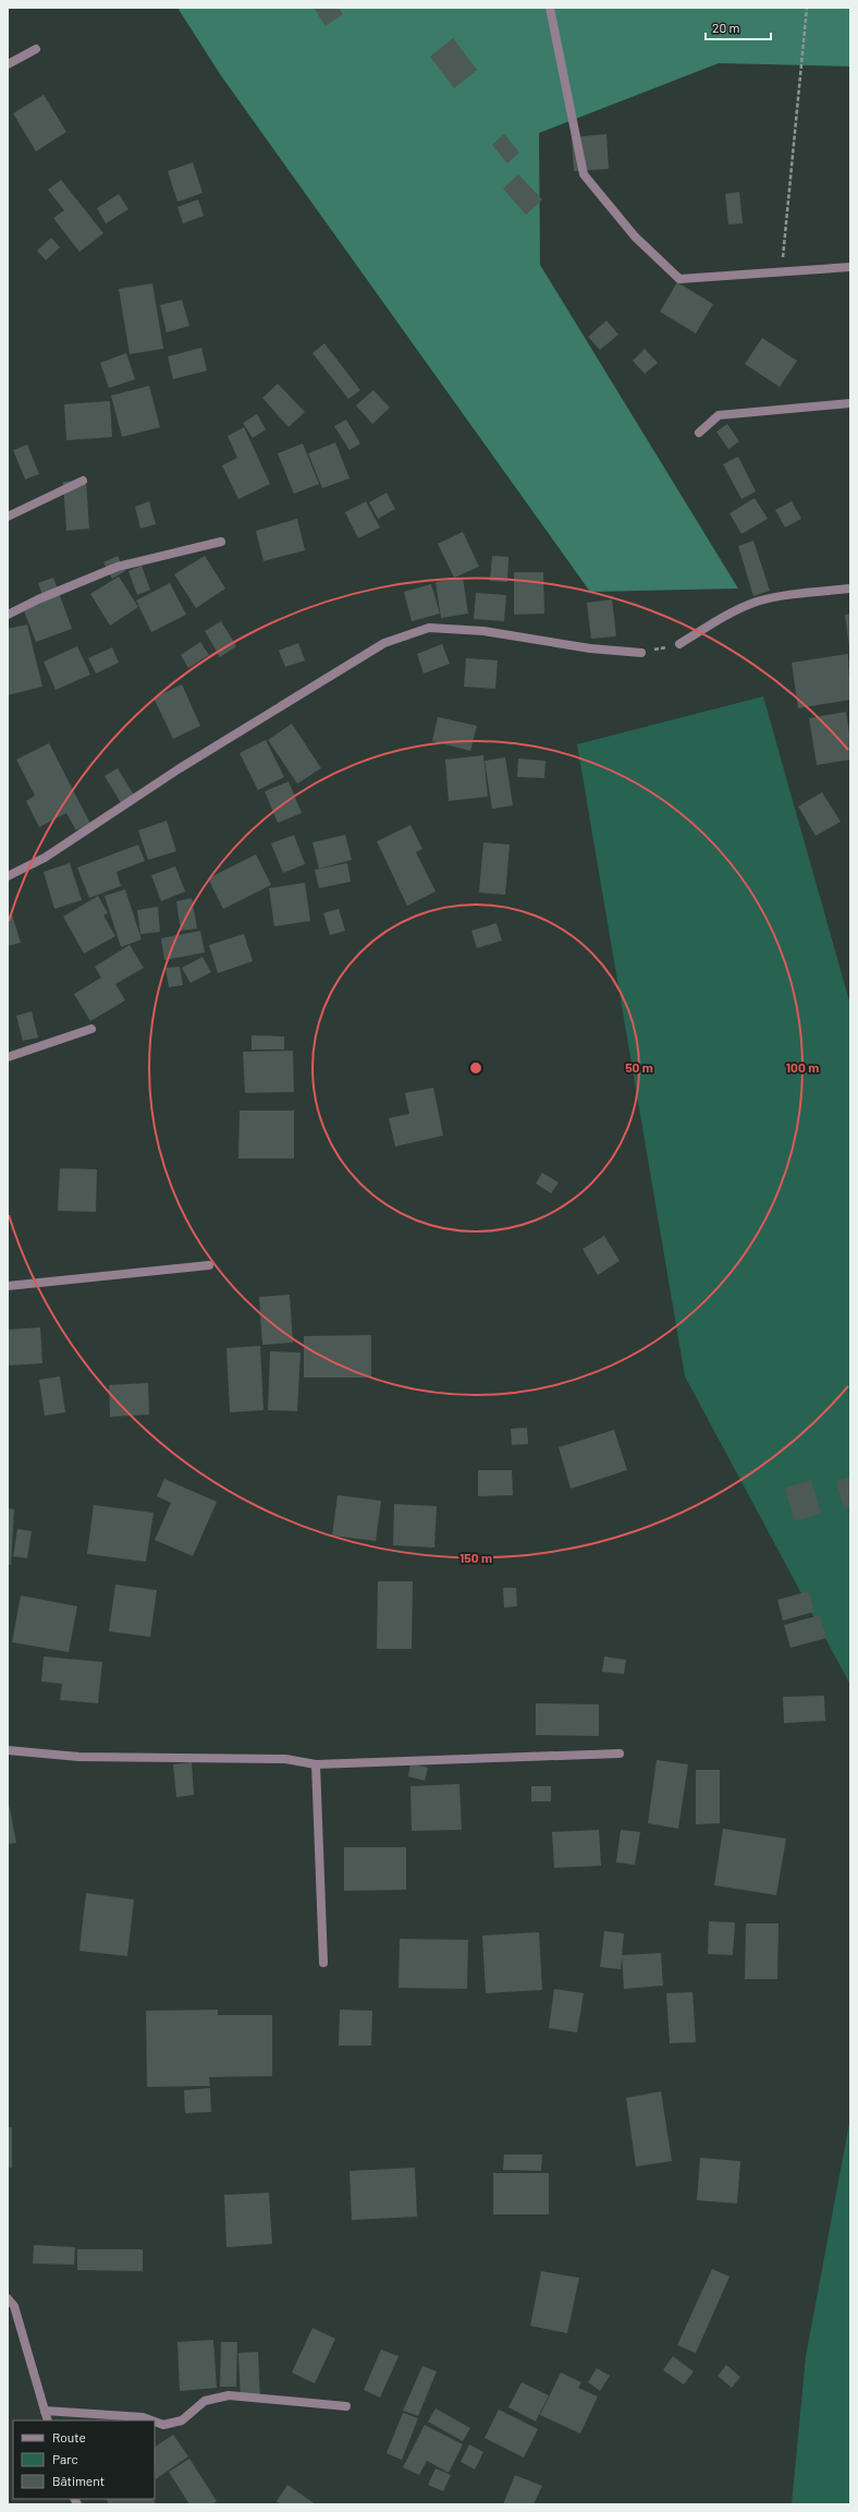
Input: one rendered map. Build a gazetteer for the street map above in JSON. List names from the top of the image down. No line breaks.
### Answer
{"legend":["Route","Parc","Bâtiment"],"scale_bar":"20 m","rings":["50 m","100 m","150 m"]}
